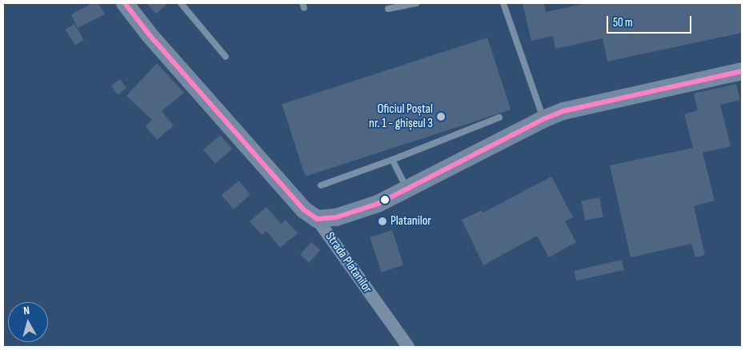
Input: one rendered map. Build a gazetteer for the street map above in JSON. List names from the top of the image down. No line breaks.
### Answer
{"streets":{"main road":["Strada Platanilor"]},"places":["Oficiul Poștal nr. 1 - ghișeul 3","Platanilor"],"scale_bar":"50 m","north":"top"}
